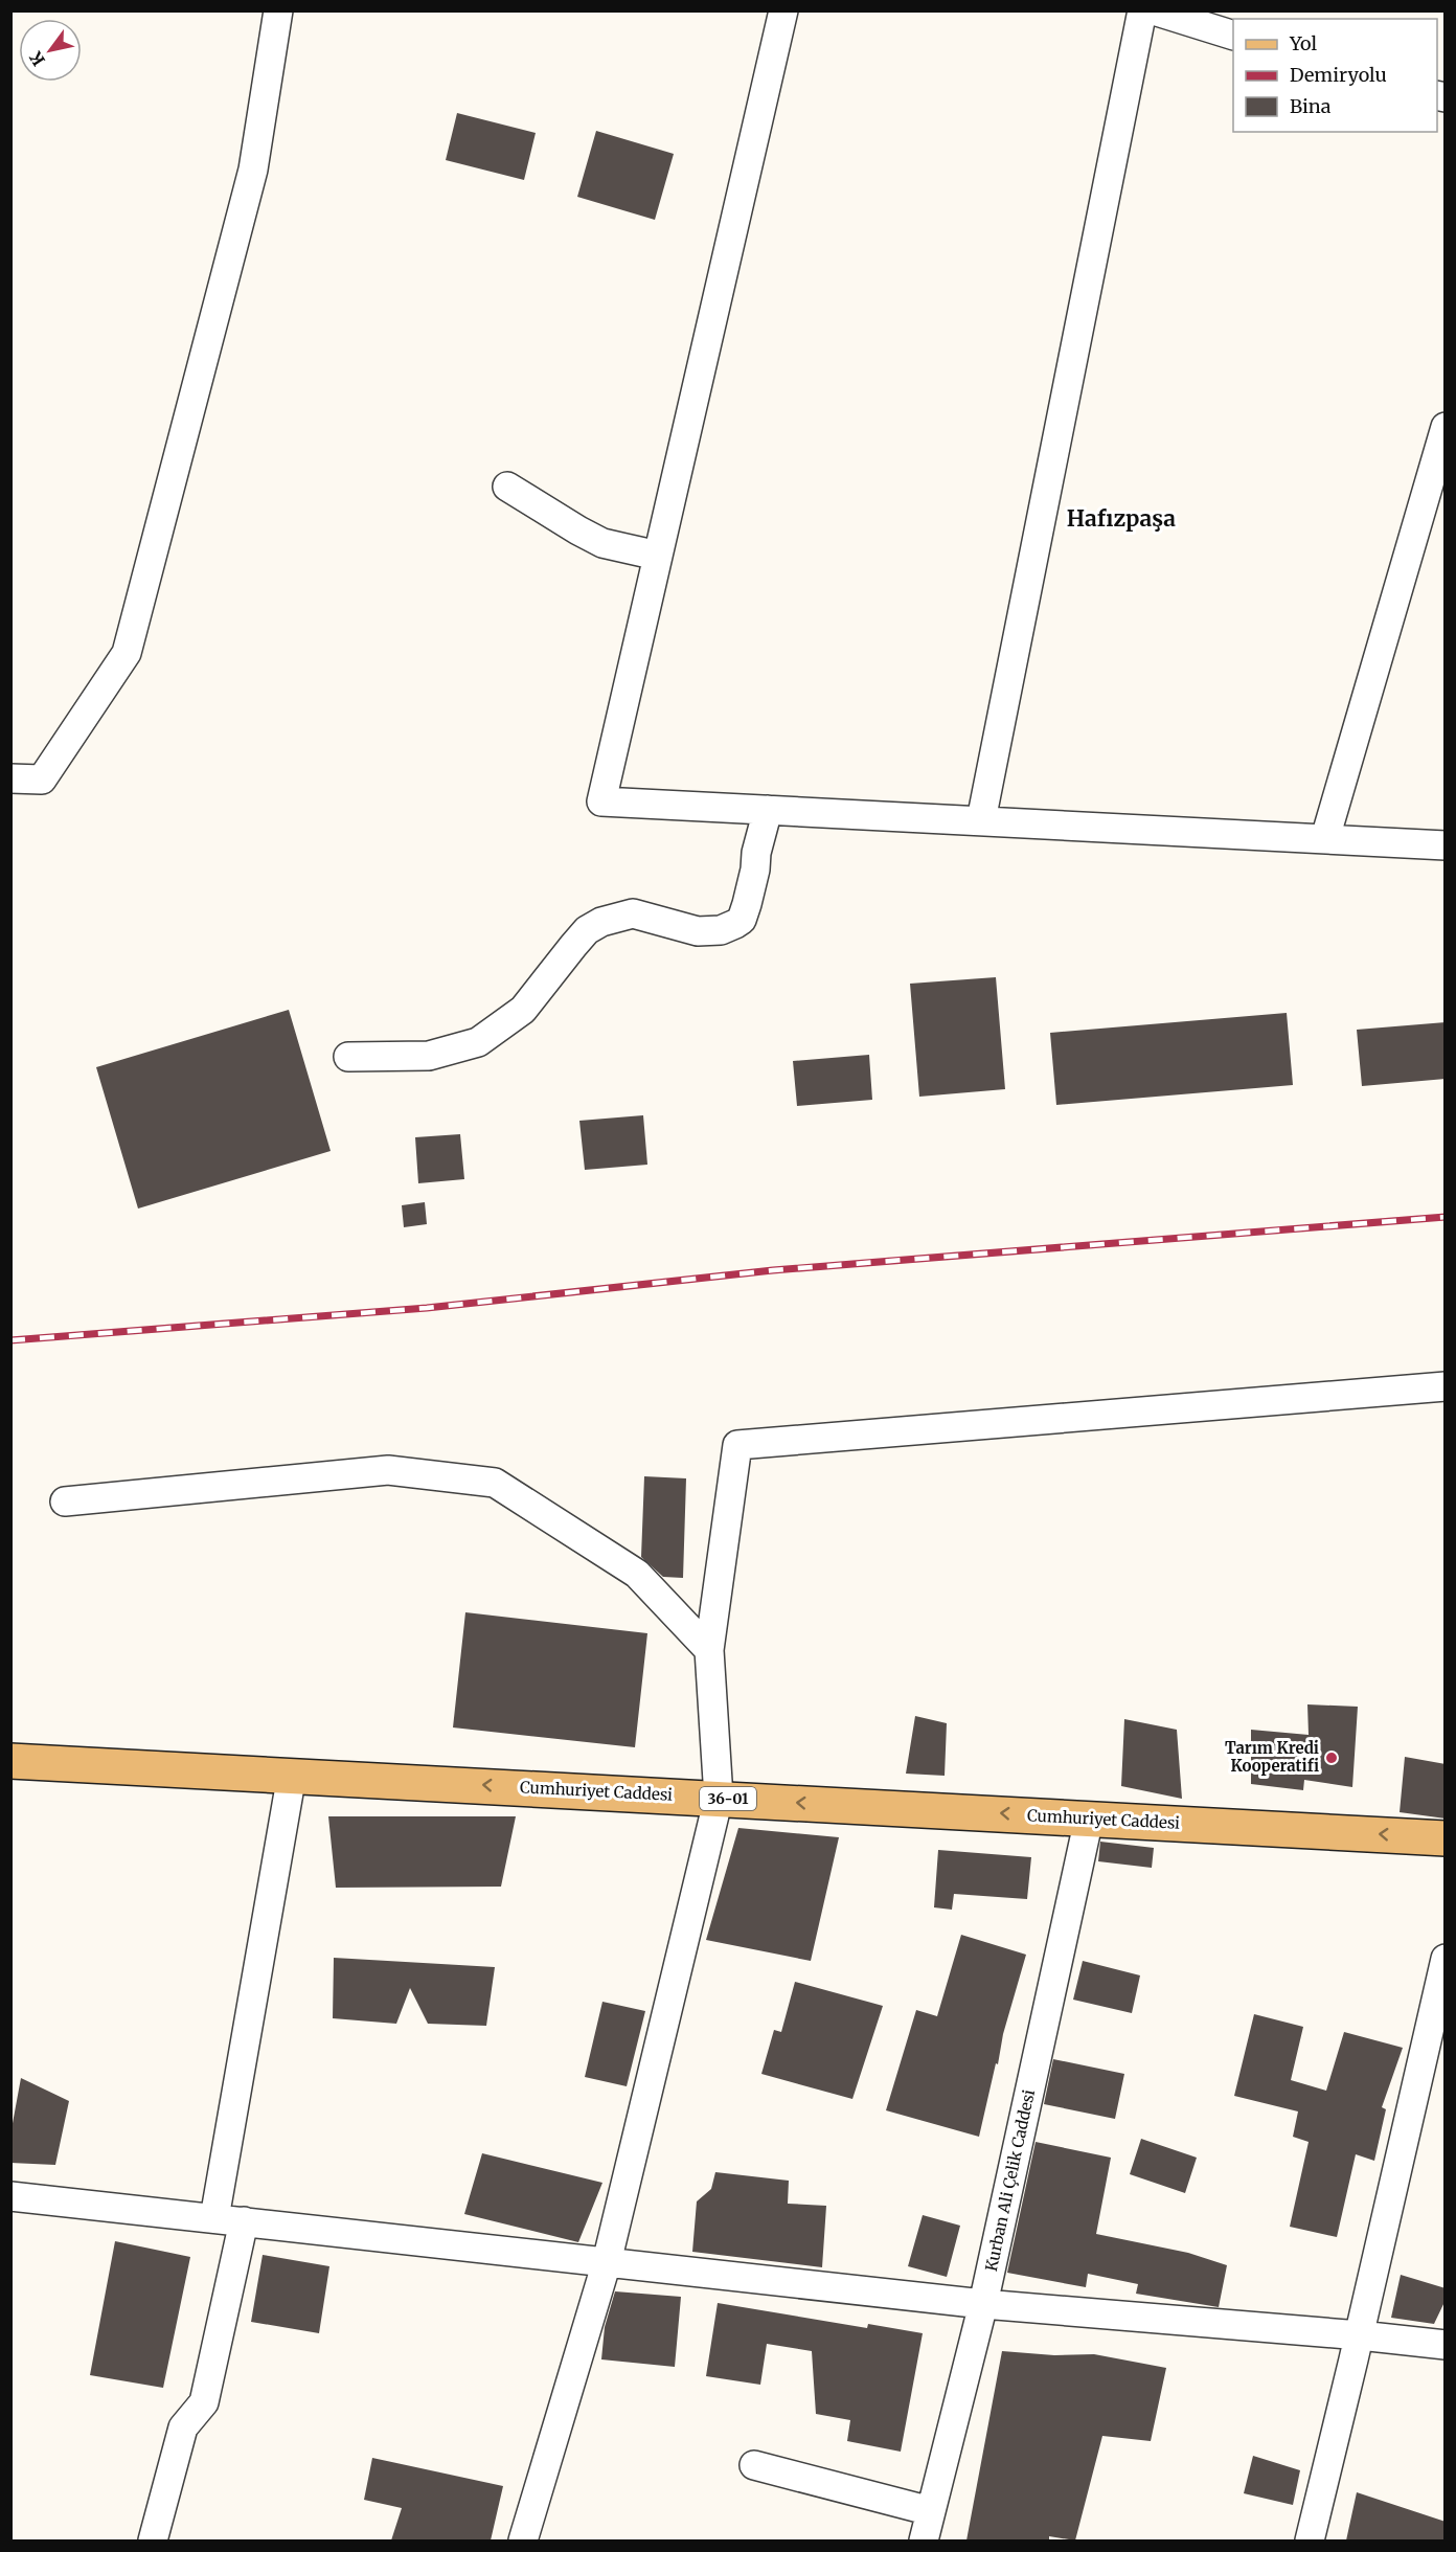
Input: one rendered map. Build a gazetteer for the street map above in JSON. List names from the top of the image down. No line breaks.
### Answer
{"streets":{"main road":["Cumhuriyet Caddesi","36-01"],"street":["Kurban Ali Çelik Caddesi"]},"crossings":[["Cumhuriyet Caddesi","Kurban Ali Çelik Caddesi"]],"one_way":["Cumhuriyet Caddesi"],"districts":["Hafızpaşa"],"places":["Tarım Kredi Kooperatifi"],"legend":["Yol","Demiryolu","Bina"],"north":"bottom left"}
